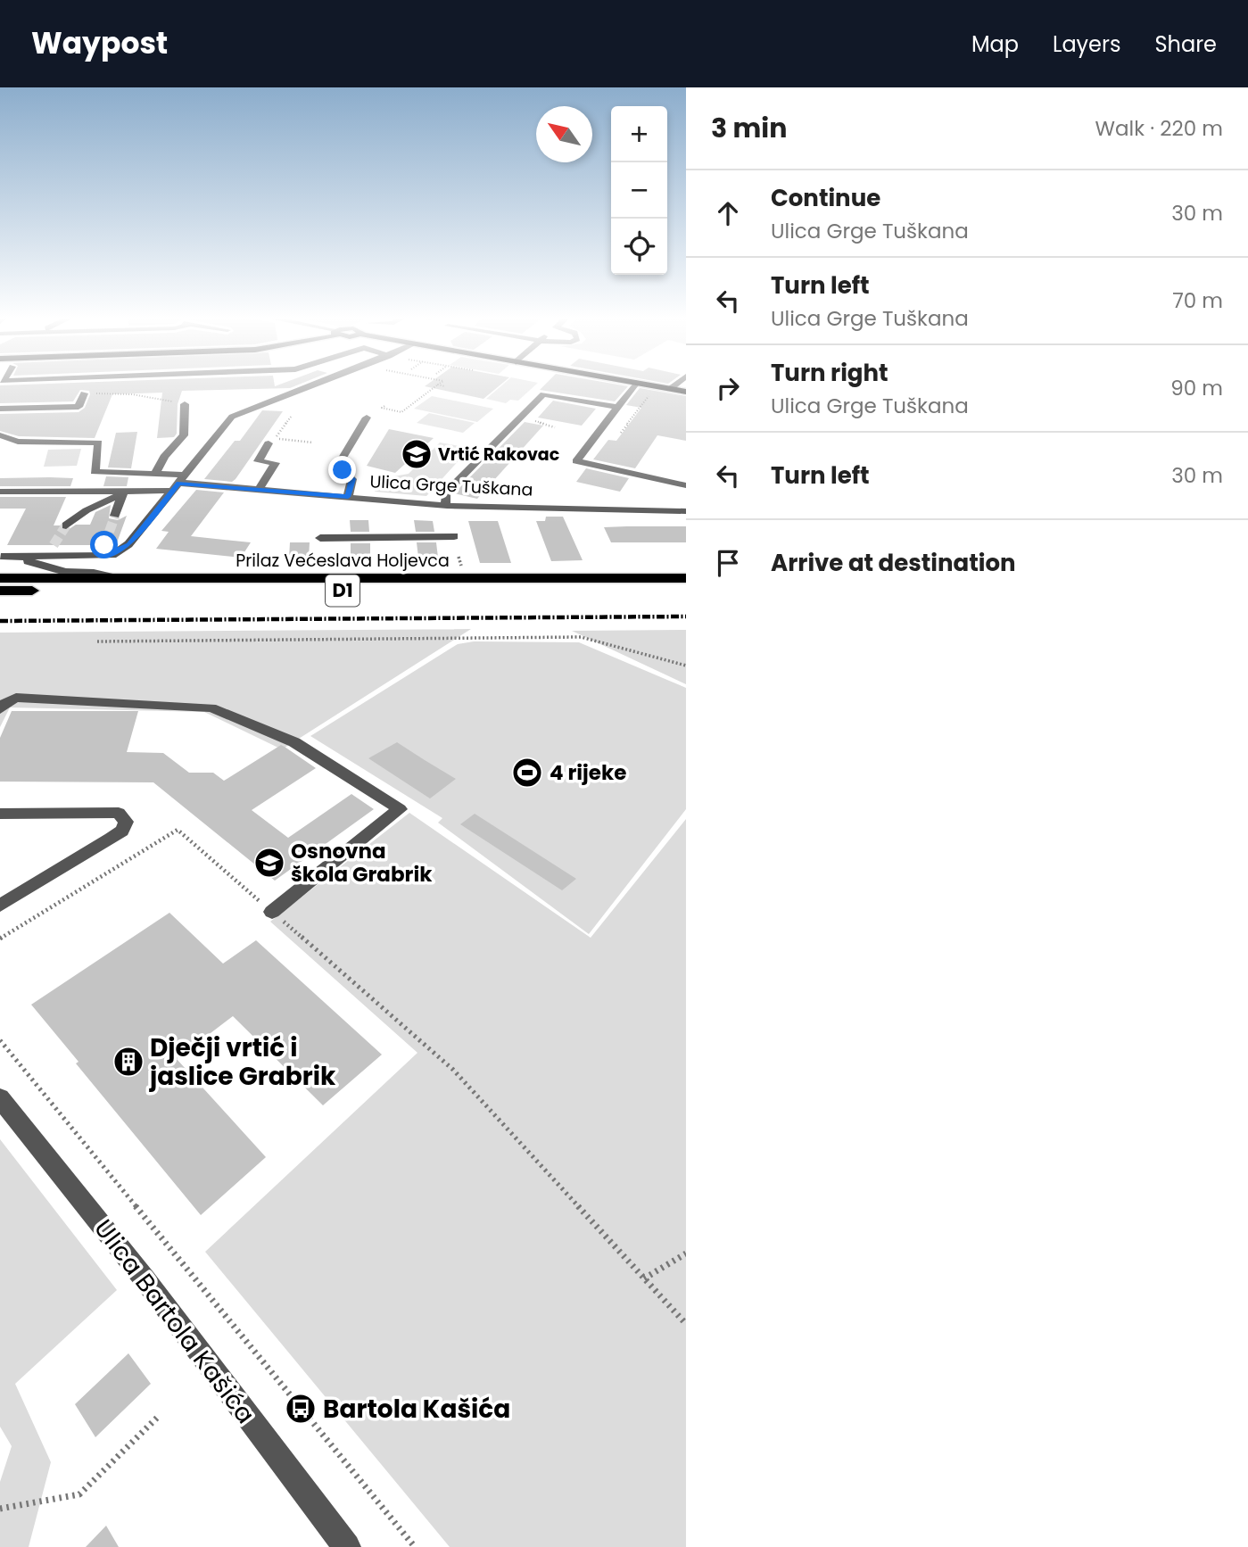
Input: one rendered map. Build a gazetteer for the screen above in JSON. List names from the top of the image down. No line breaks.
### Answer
{"streets":{"highway":["Prilaz Većeslava Holjevca","D1"],"street":["Ulica Grge Tuškana","Ulica Bartola Kašića"]},"places":{"school or university":["Vrtić Rakovac","Osnovna škola Grabrik"],"sports":["4 rijeke"],"building":["Dječji vrtić i jaslice Grabrik"],"bus stop":["Bartola Kašića"]},"north":"top left","page":{"header":"Waypost","nav":["Map","Layers","Share"],"heading":["3 min","Walk · 220 m"],"map_buttons":["+","−"],"list":[["Continue","Ulica Grge Tuškana","30 m"],["Turn left","Ulica Grge Tuškana","70 m"],["Turn right","Ulica Grge Tuškana","90 m"],["Turn left","30 m"],"Arrive at destination"]}}
